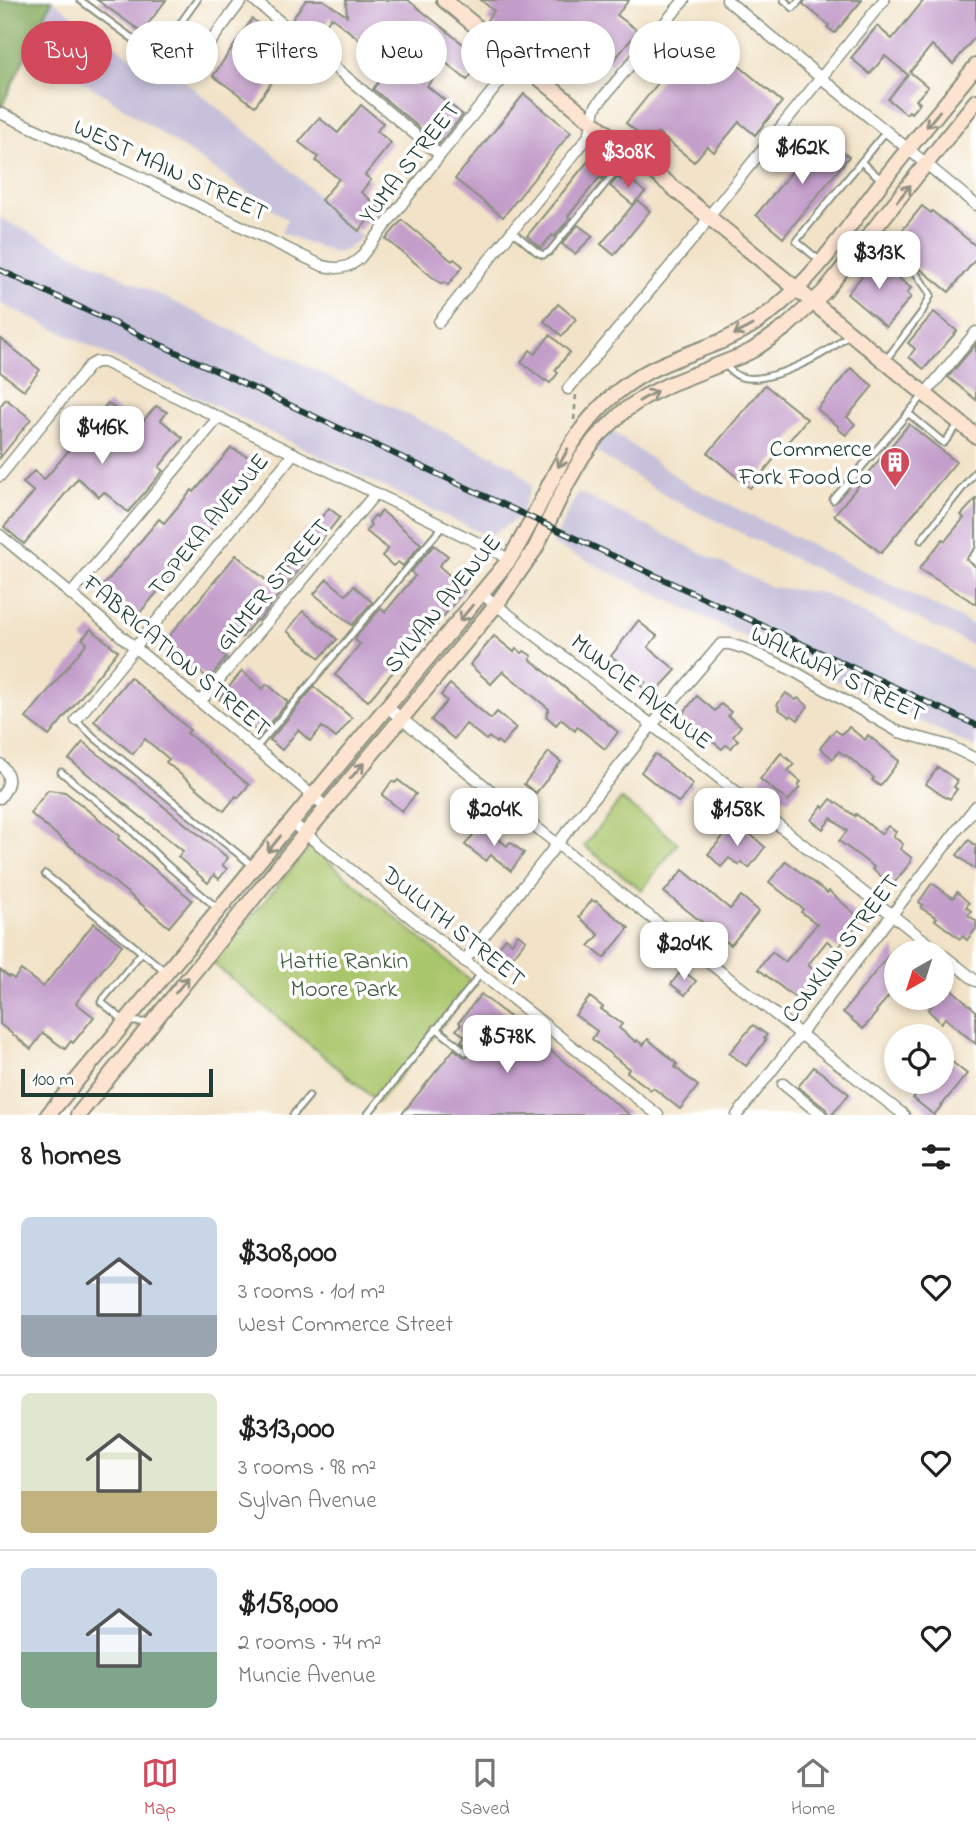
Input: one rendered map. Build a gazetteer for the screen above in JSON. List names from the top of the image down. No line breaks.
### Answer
{"streets":{"main road":["SYLVAN AVENUE"],"street":["YUMA STREET","WEST MAIN STREET","TOPEKA AVENUE","GILMER STREET","FABRICATION STREET","WALKWAY STREET","MUNCIE AVENUE","DULUTH STREET","CONKLIN STREET"]},"crossings":[["YUMA STREET","WEST MAIN STREET"],["TOPEKA AVENUE","FABRICATION STREET"],["GILMER STREET","FABRICATION STREET"],["SYLVAN AVENUE","FABRICATION STREET"],["SYLVAN AVENUE","MUNCIE AVENUE"],["SYLVAN AVENUE","DULUTH STREET"],["WALKWAY STREET","MUNCIE AVENUE"],["MUNCIE AVENUE","CONKLIN STREET"]],"parks":["Hattie Rankin Moore Park"],"places":{"building":["Commerce Fork Food Co"]},"scale_bar":"100 m","north":"bottom left","page":{"chip":["Buy","Rent","Filters","New","Apartment","House"],"price":["$162K","$308K","$313K","$416K","$204K","$158K","$204K","$578K"],"scale":"100 m","heading":"8 homes","list":[{"name":"$308,000","note":"3 rooms · 101 m² · West Commerce Street"},{"name":"$313,000","note":"3 rooms · 98 m² · Sylvan Avenue"},{"name":"$158,000","note":"2 rooms · 74 m² · Muncie Avenue"}],"tabs":["Map","Saved","Home"]}}
